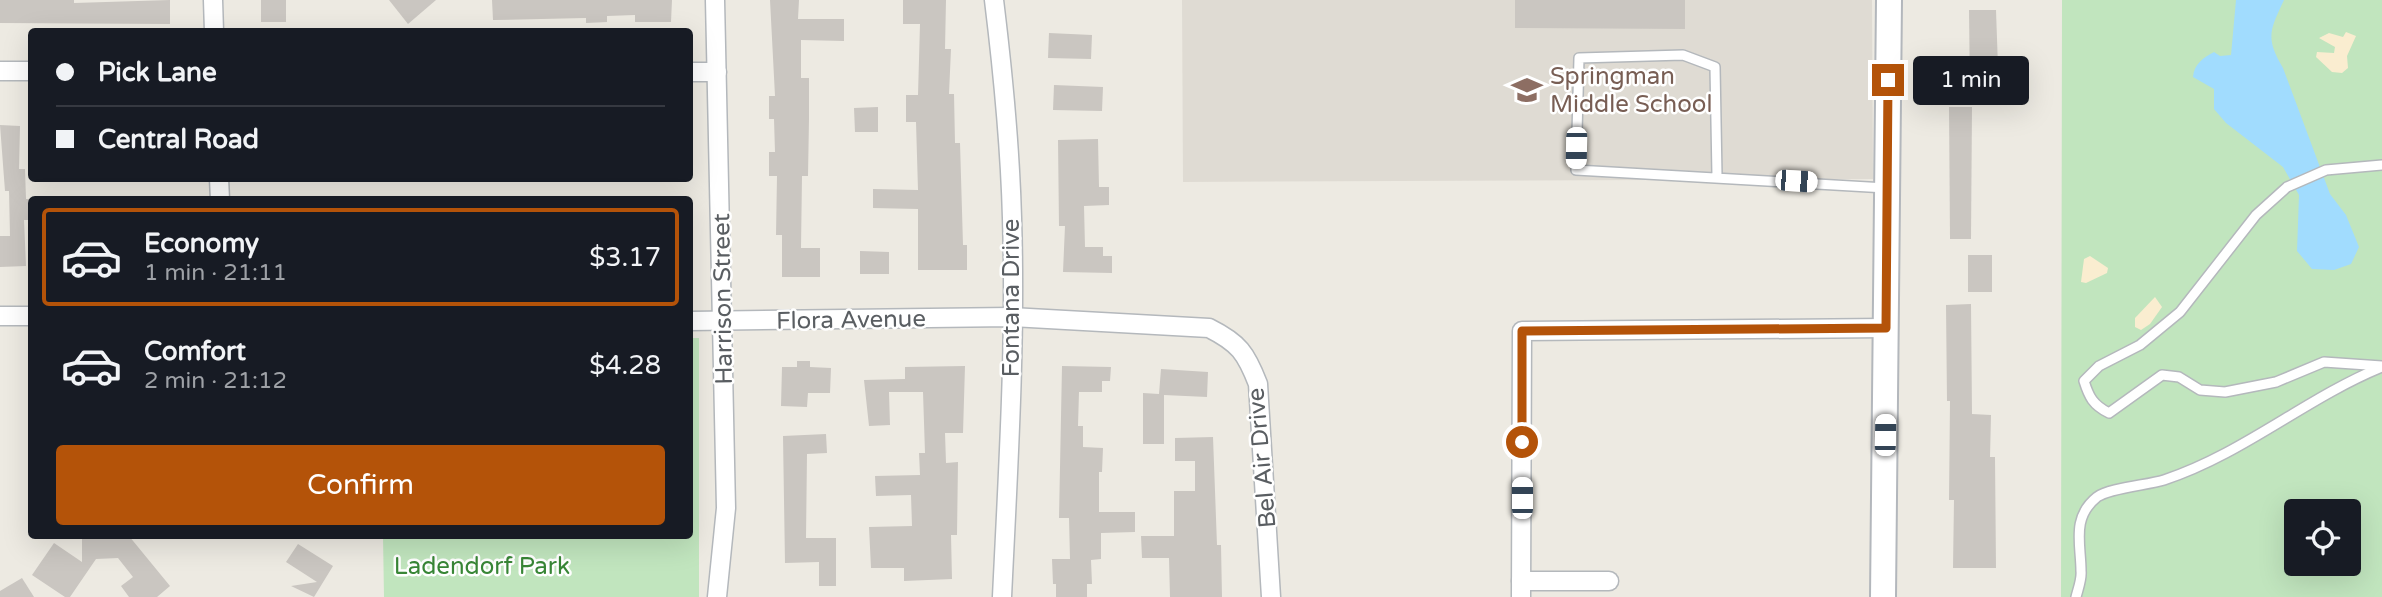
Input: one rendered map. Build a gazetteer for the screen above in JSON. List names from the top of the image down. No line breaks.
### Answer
{"streets":{"street":["Fontana Drive","Harrison Street","Flora Avenue","Bel Air Drive"]},"crossings":[["Fontana Drive","Flora Avenue"],["Fontana Drive","Bel Air Drive"],["Harrison Street","Flora Avenue"],["Flora Avenue","Bel Air Drive"]],"parks":["Ladendorf Park"],"places":{"school or university":["Springman Middle School"]},"page":{"banner":["Pick Lane","Central Road"],"bubble":"1 min","list":[{"name":"Economy","note":"1 min · 21:11","value":"$3.17"},{"name":"Comfort","note":"2 min · 21:12","value":"$4.28"}],"buttons":"Confirm"}}
